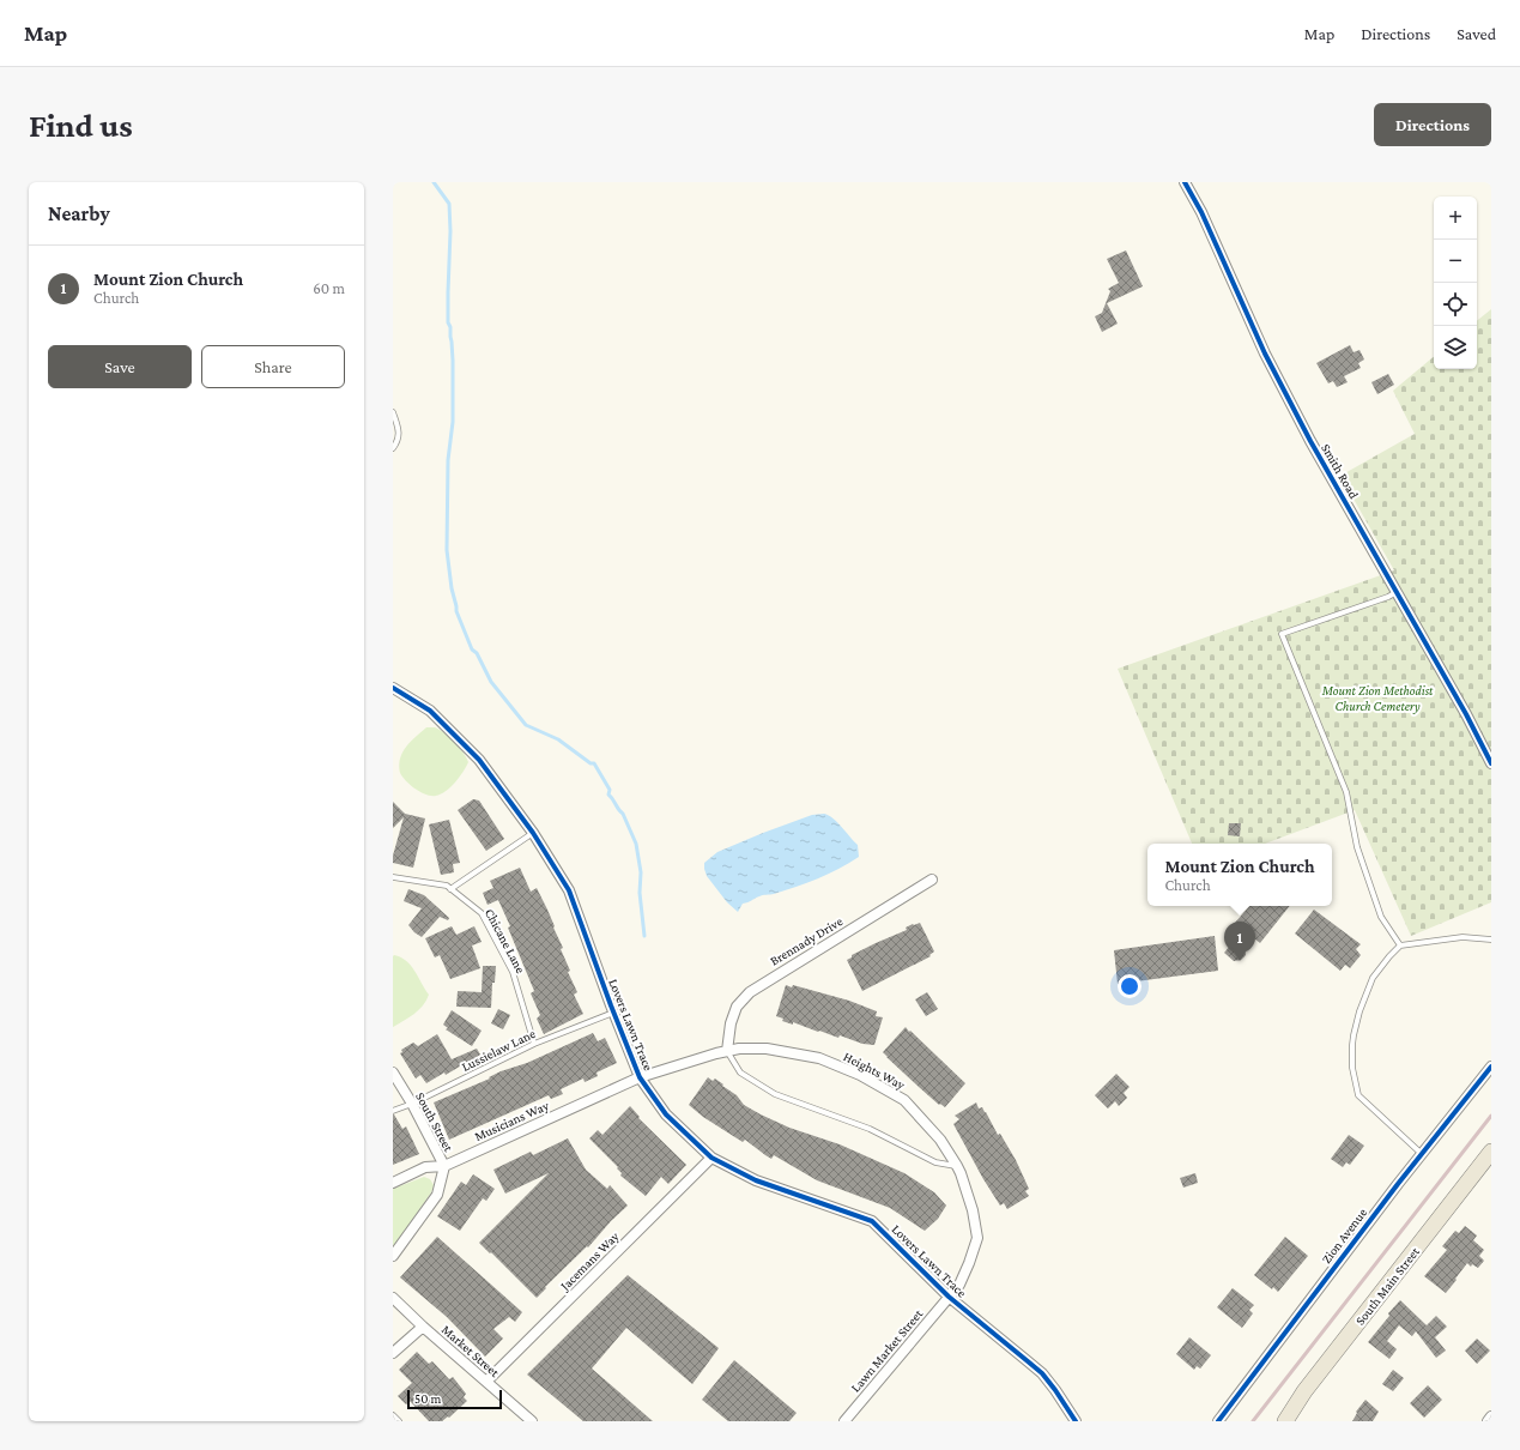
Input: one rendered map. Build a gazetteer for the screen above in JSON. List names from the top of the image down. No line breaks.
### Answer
{"streets":{"main road":["South Main Street"],"street":["Smith Road","Brennady Drive","Lovers Lawn Trace","Heights Way","Musicians Way","South Street","Zion Avenue","Jacemans Way","Market Street","Lawn Market Street"],"lane":["Chicane Lane","Lussielaw Lane"]},"crossings":[["Chicane Lane","Lussielaw Lane"],["Brennady Drive","Heights Way"],["Lovers Lawn Trace","Lussielaw Lane"],["Lovers Lawn Trace","Heights Way"],["Lovers Lawn Trace","Musicians Way"],["Lovers Lawn Trace","Jacemans Way"],["Lovers Lawn Trace","Lawn Market Street"],["Lussielaw Lane","South Street"],["Heights Way","Musicians Way"],["Heights Way","Lawn Market Street"],["Musicians Way","South Street"],["Jacemans Way","Market Street"]],"parks":["Mount Zion Methodist Church Cemetery"],"scale_bar":"50 m","page":{"header":"Map","nav":["Map","Directions","Saved"],"buttons":["Directions",["Save","Share"]],"title":"Find us","heading":"Nearby","map_buttons":["+","−"],"list":[{"mark":"1","name":"Mount Zion Church","note":"Church","value":"60 m"}],"popup":["Mount Zion Church","Church"],"pins":"1","scale":"50 m"}}
